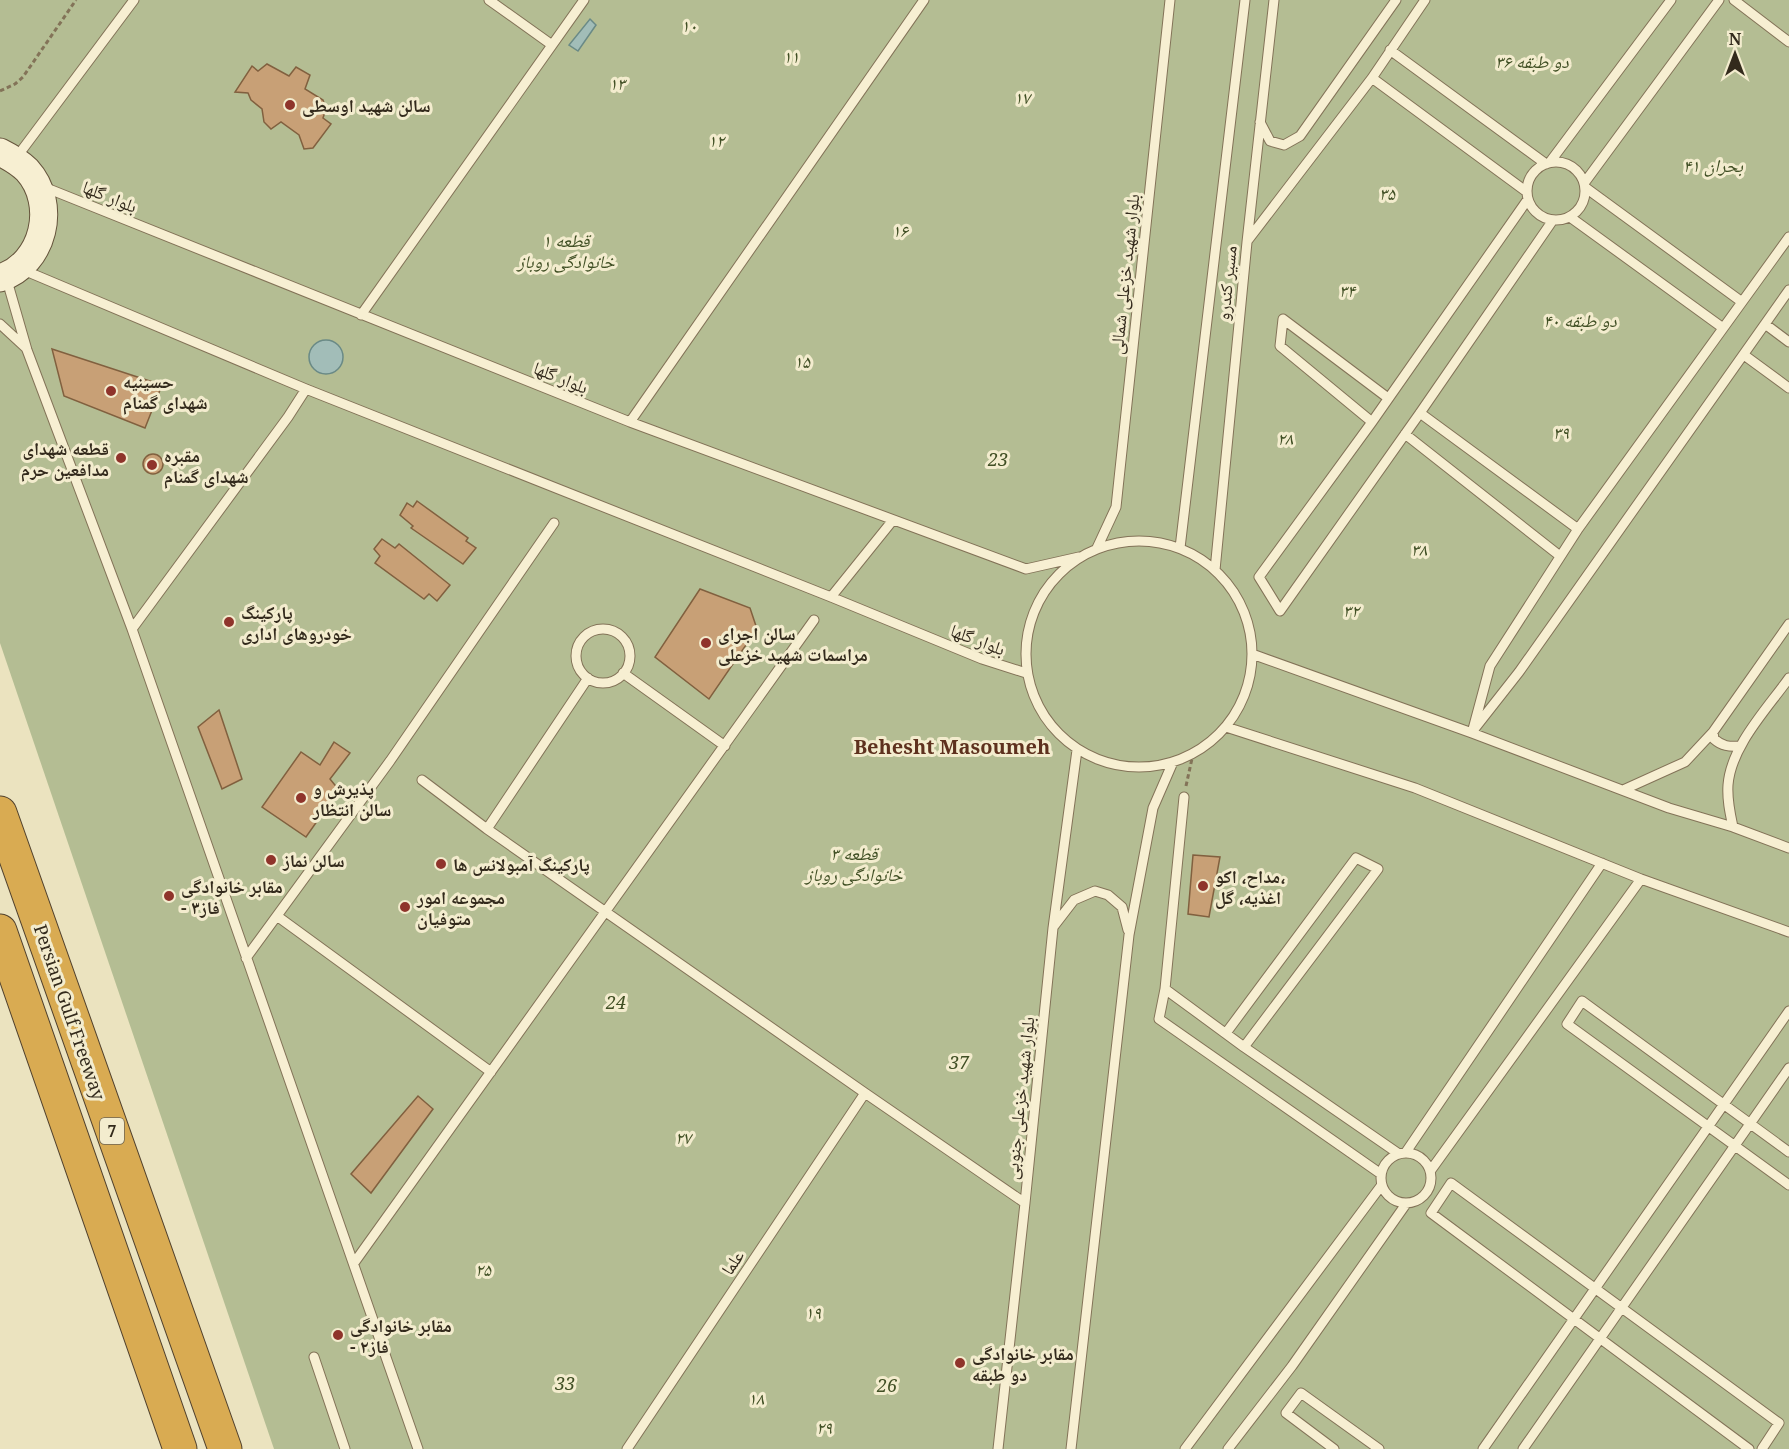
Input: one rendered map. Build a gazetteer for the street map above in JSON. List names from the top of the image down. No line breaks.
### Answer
{"streets":{"highway":["Persian Gulf Freeway","7"],"lane":["بلوار گلها","بلوار شهید خزعلی شمالی","مسیر کندرو","بلوار شهید خزعلی جنوبی","علما"]},"districts":["Behesht Masoumeh"],"parks":["۱۰","۱۱","۳۶ دو طبقه","۱۳","۱۷","۱۲","۴۱ بحران","۳۵","۱۶","قطعه ۱ خانوادگی روباز","۳۴","۴۰ دو طبقه","۱۵","۳۹","۲۸","23","۳۸","۳۲","قطعه ۳ خانوادگی روباز","24","37","۲۷","۲۵","۱۹","33","26","۱۸","۲۹"],"places":["سالن شهید اوسطی","حسینیه شهدای گمنام","قطعه شهدای مدافعین حرم","مقبره شهدای گمنام","پارکینگ خودروهای اداری","سالن اجرای مراسمات شهید خزعلی","پذیرش و سالن انتظار","سالن نماز","پارکینگ آمبولانس ها","مداح، اکو، اغذیه، گل","مقابر خانوادگی - فاز۳","مجموعه امور متوفیان","مقابر خانوادگی - فاز۲","مقابر خانوادگی دو طبقه"],"north":"top"}
